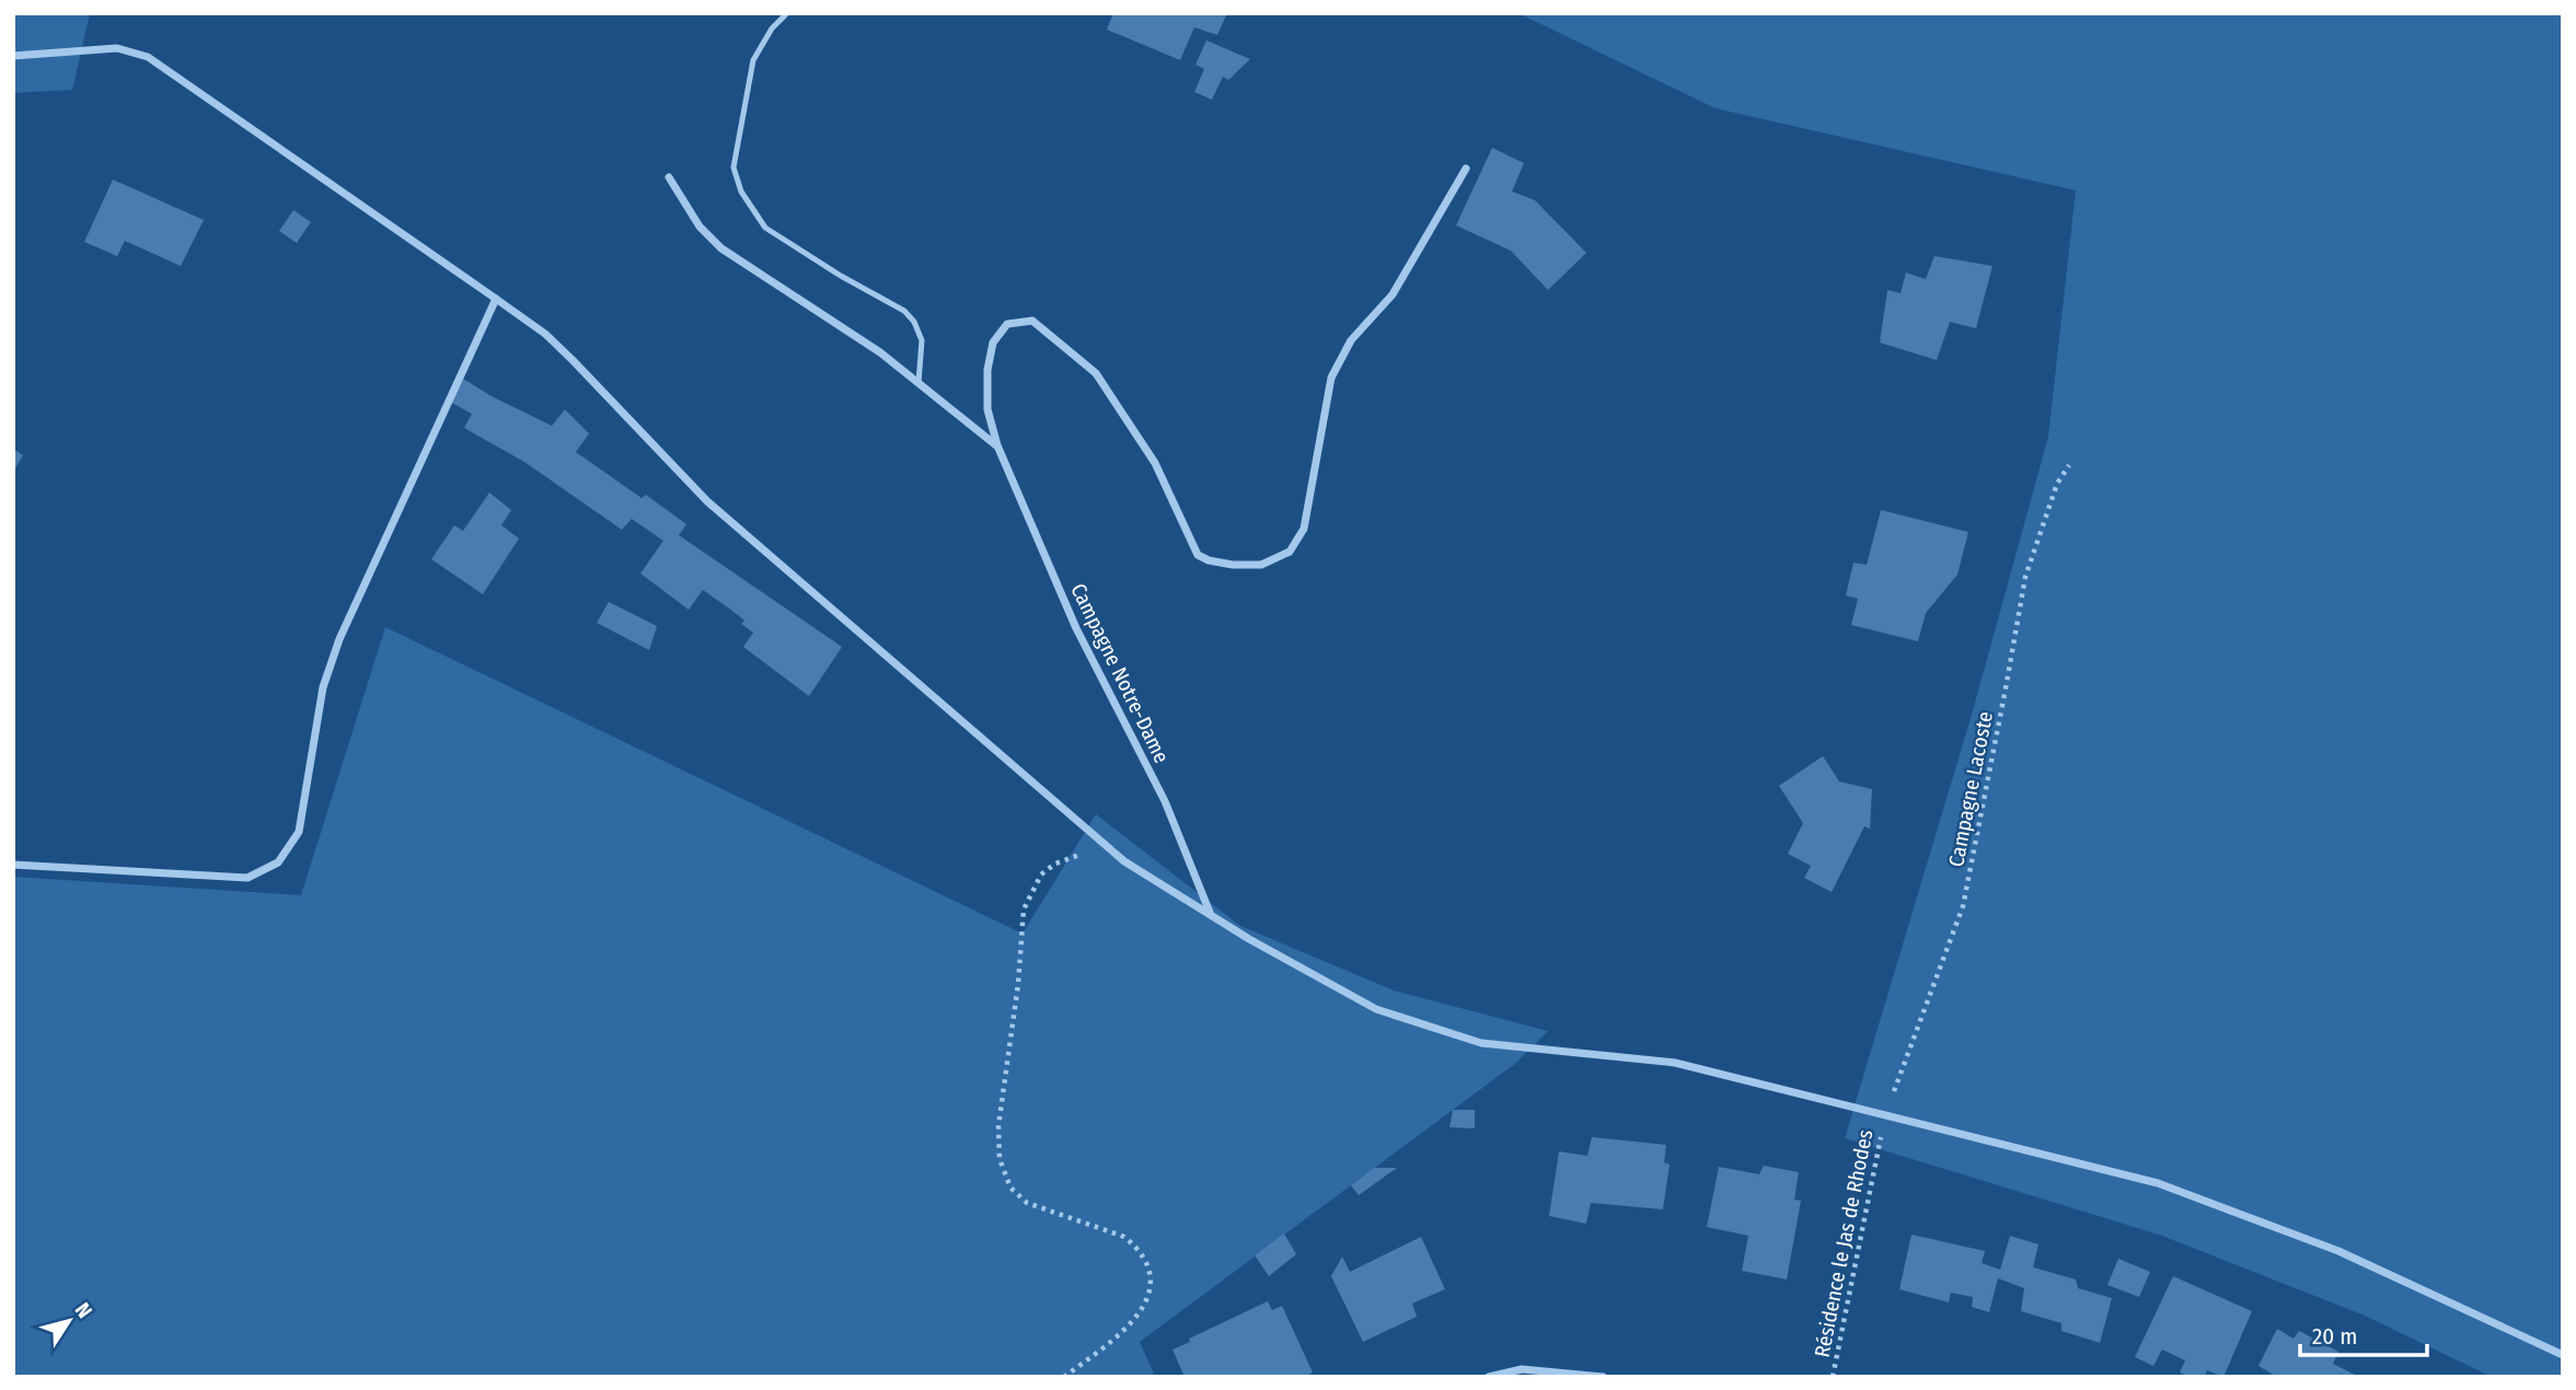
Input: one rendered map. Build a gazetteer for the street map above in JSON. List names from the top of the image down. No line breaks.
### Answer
{"streets":{"street":["Campagne Notre-Dame"],"path":["Campagne Lacoste","Résidence le Jas de Rhodes"]},"crossings":[["Campagne Lacoste","Résidence le Jas de Rhodes"]],"scale_bar":"20 m","north":"top right"}
